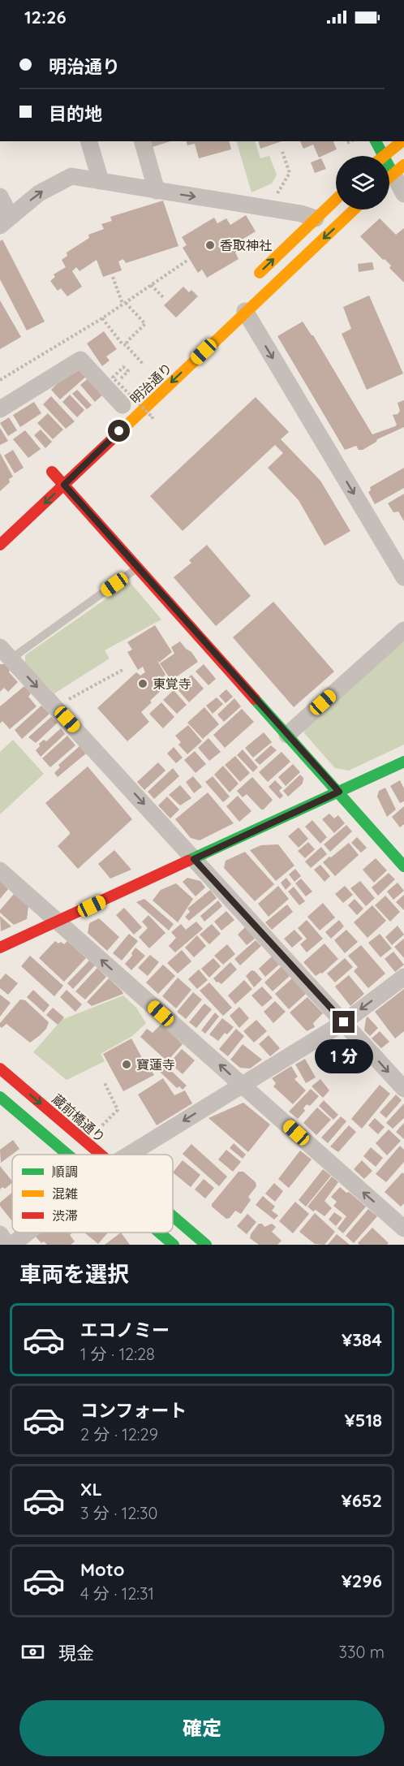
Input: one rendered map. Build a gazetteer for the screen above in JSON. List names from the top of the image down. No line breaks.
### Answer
{"streets":{"main road":["明治通り","蔵前橋通り"]},"one_way":["明治通り"],"places":["香取神社","東覚寺","寶蓮寺"],"legend":["順調","混雑","渋滞"],"page":{"status":"12:26","banner":["明治通り","目的地"],"bubble":"1 分","heading":"車両を選択","list":[{"name":"エコノミー","note":"1 分 · 12:28","value":"¥384"},{"name":"コンフォート","note":"2 分 · 12:29","value":"¥518"},{"name":"XL","note":"3 分 · 12:30","value":"¥652"},{"name":"Moto","note":"4 分 · 12:31","value":"¥296"}],"pay":["現金","330 m"],"buttons":"確定"}}
